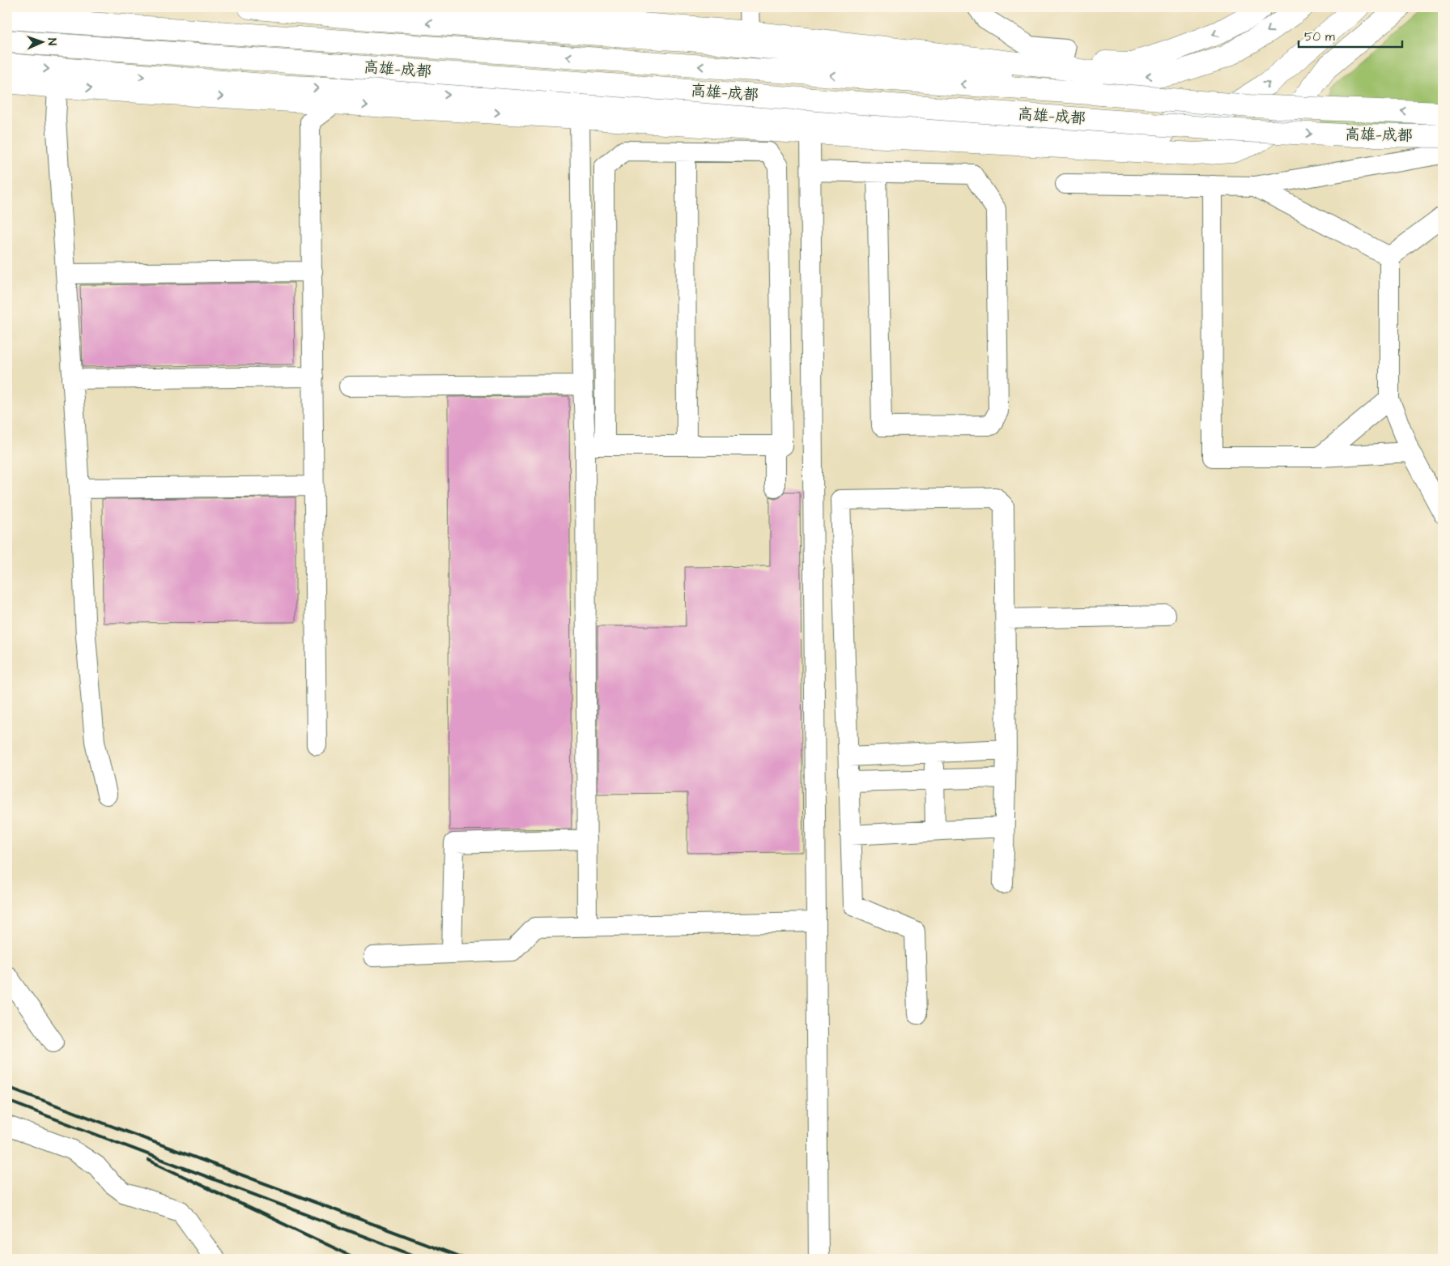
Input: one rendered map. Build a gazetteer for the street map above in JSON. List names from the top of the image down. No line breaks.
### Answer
{"streets":{"main road":["高雄—成都"]},"scale_bar":"50 m","north":"right"}
